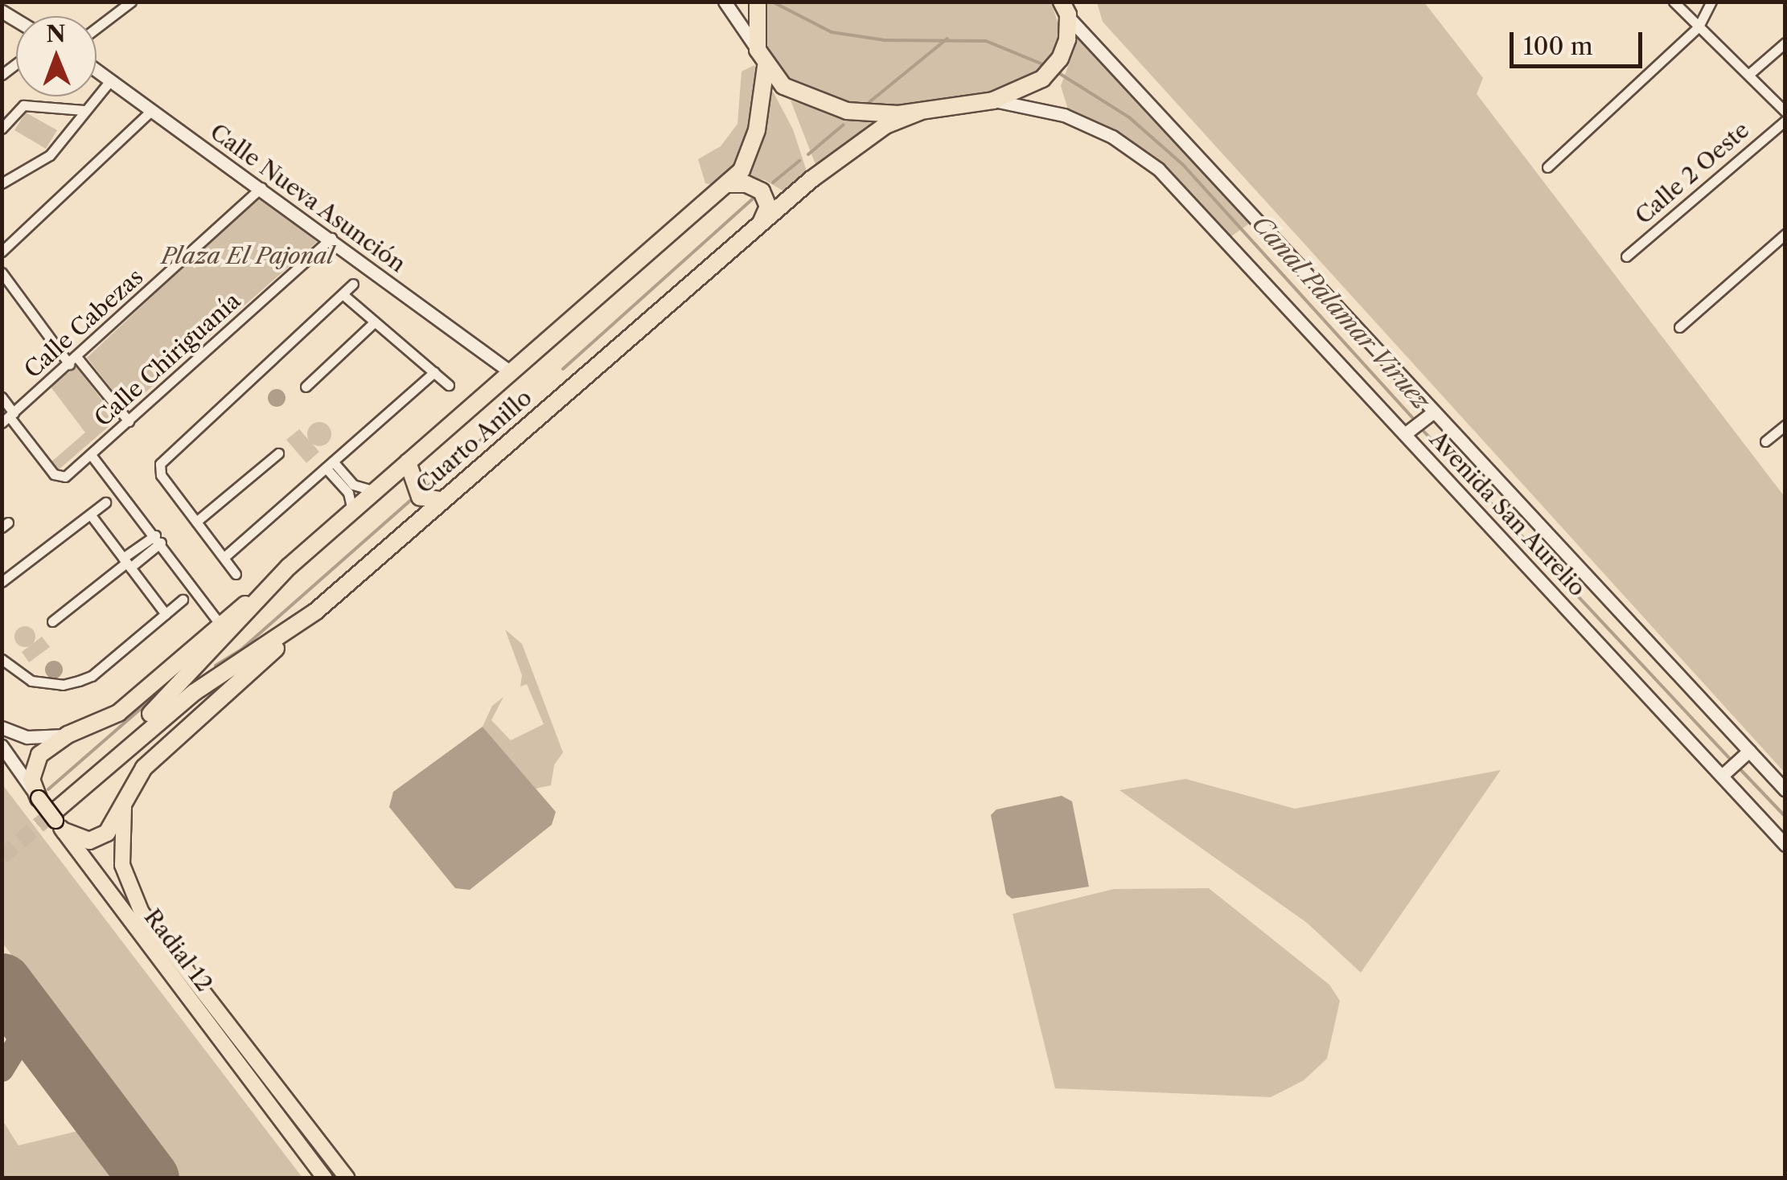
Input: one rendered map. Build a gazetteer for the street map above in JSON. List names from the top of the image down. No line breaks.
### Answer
{"streets":{"highway":["Cuarto Anillo"],"main road":["Calle Nueva Asunción","Avenida San Aurelio","Radial 12"],"street":["Calle 2 Oeste","Calle Cabezas","Calle Chiriguanía"]},"crossings":[["Calle Nueva Asunción","Calle Cabezas"],["Calle Nueva Asunción","Calle Chiriguanía"],["Calle Nueva Asunción","Cuarto Anillo"],["Calle Cabezas","Calle Chiriguanía"],["Cuarto Anillo","Radial 12"]],"water":["Canal Palamar Viruez"],"parks":["Plaza El Pajonal"],"scale_bar":"100 m","north":"top"}
